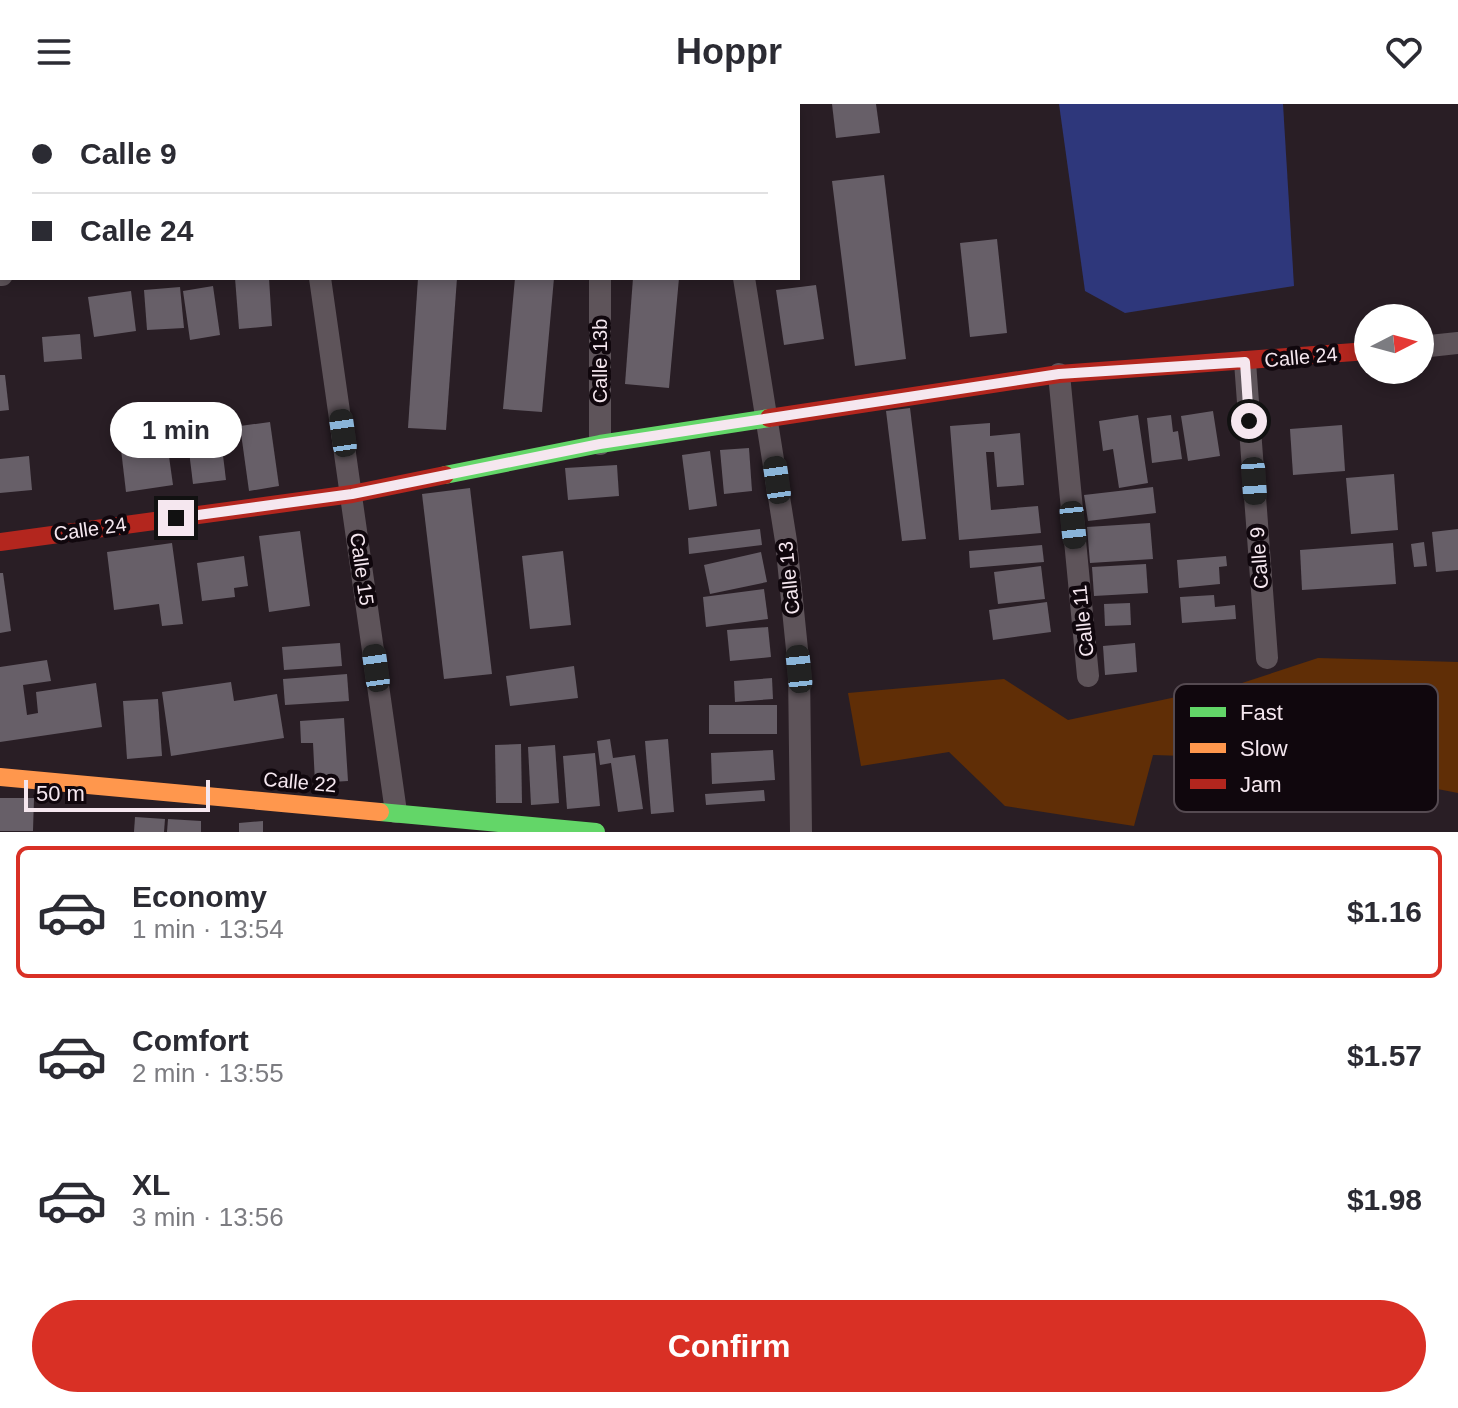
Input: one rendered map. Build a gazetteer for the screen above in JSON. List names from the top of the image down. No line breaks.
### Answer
{"streets":{"street":["Calle 24","Calle 13b","Calle 9","Calle 15","Calle 13","Calle 11","Calle 22"]},"crossings":[["Calle 24","Calle 13b"],["Calle 24","Calle 9"],["Calle 24","Calle 15"],["Calle 24","Calle 13"],["Calle 24","Calle 11"],["Calle 15","Calle 22"]],"legend":["Fast","Slow","Jam"],"scale_bar":"50 m","north":"right","page":{"header":"Hoppr","banner":["Calle 9","Calle 24"],"bubble":"1 min","scale":"50 m","list":[{"name":"Economy","note":"1 min · 13:54","value":"$1.16"},{"name":"Comfort","note":"2 min · 13:55","value":"$1.57"},{"name":"XL","note":"3 min · 13:56","value":"$1.98"}],"buttons":"Confirm"}}
